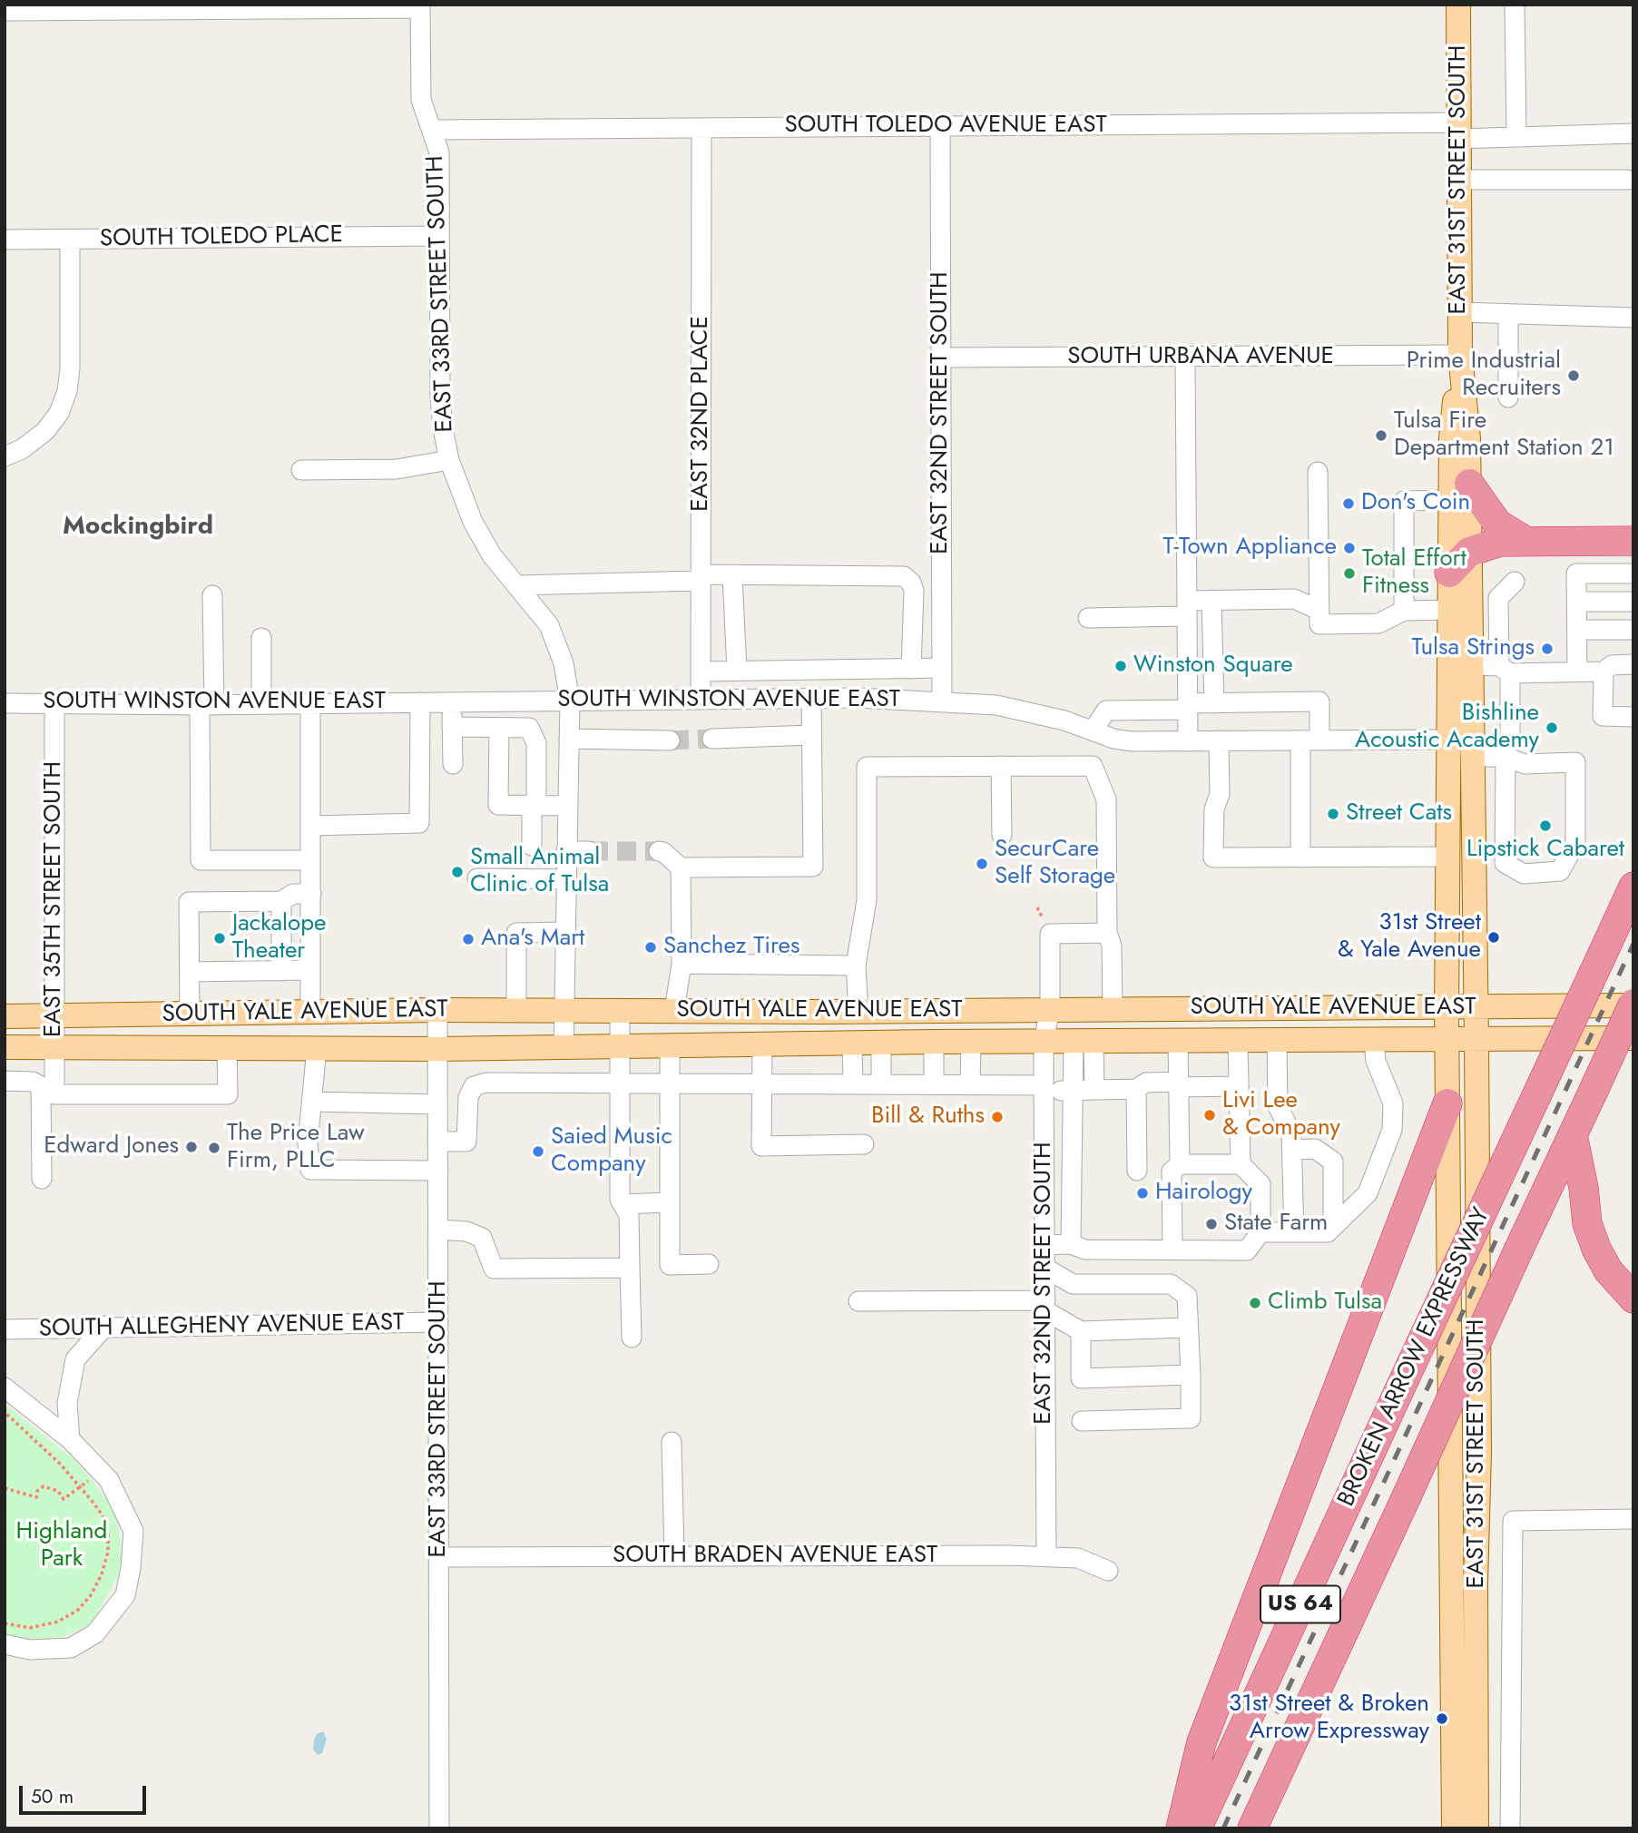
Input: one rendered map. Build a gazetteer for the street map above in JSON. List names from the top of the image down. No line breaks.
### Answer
{"streets":{"highway":["BROKEN ARROW EXPRESSWAY","US 64"],"main road":["EAST 31ST STREET SOUTH","SOUTH YALE AVENUE EAST"],"street":["SOUTH TOLEDO AVENUE EAST","SOUTH TOLEDO PLACE","EAST 33RD STREET SOUTH","SOUTH URBANA AVENUE","EAST 32ND STREET SOUTH","EAST 32ND PLACE","SOUTH WINSTON AVENUE EAST","EAST 35TH STREET SOUTH","SOUTH ALLEGHENY AVENUE EAST","SOUTH BRADEN AVENUE EAST"]},"crossings":[["SOUTH TOLEDO AVENUE EAST","EAST 31ST STREET SOUTH"],["SOUTH TOLEDO AVENUE EAST","EAST 33RD STREET SOUTH"],["SOUTH TOLEDO AVENUE EAST","EAST 32ND STREET SOUTH"],["SOUTH TOLEDO AVENUE EAST","EAST 32ND PLACE"],["EAST 31ST STREET SOUTH","SOUTH URBANA AVENUE"],["EAST 31ST STREET SOUTH","SOUTH WINSTON AVENUE EAST"],["EAST 31ST STREET SOUTH","SOUTH YALE AVENUE EAST"],["SOUTH TOLEDO PLACE","EAST 33RD STREET SOUTH"],["EAST 33RD STREET SOUTH","SOUTH WINSTON AVENUE EAST"],["EAST 33RD STREET SOUTH","SOUTH YALE AVENUE EAST"],["EAST 33RD STREET SOUTH","SOUTH ALLEGHENY AVENUE EAST"],["EAST 33RD STREET SOUTH","SOUTH BRADEN AVENUE EAST"],["SOUTH URBANA AVENUE","EAST 32ND STREET SOUTH"],["EAST 32ND STREET SOUTH","SOUTH WINSTON AVENUE EAST"],["EAST 32ND STREET SOUTH","SOUTH YALE AVENUE EAST"],["EAST 32ND STREET SOUTH","SOUTH BRADEN AVENUE EAST"],["EAST 32ND PLACE","SOUTH WINSTON AVENUE EAST"],["SOUTH WINSTON AVENUE EAST","EAST 35TH STREET SOUTH"],["EAST 35TH STREET SOUTH","SOUTH YALE AVENUE EAST"],["SOUTH YALE AVENUE EAST","BROKEN ARROW EXPRESSWAY"]],"districts":["Mockingbird"],"parks":["Highland Park"],"places":["Prime Industrial Recruiters","Tulsa Fire Department Station 21","Don's Coin","T-Town Appliance","Total Effort Fitness","Tulsa Strings","Winston Square","Bishline Acoustic Academy","Street Cats","Lipstick Cabaret","SecurCare Self Storage","Small Animal Clinic of Tulsa","31st Street & Yale Avenue","Jackalope Theater","Ana's Mart","Sanchez Tires","Livi Lee & Company","Bill & Ruths","Edward Jones","The Price Law Firm, PLLC","Saied Music Company","Hairology","State Farm","Climb Tulsa","31st Street & Broken Arrow Expressway"],"scale_bar":"50 m"}
